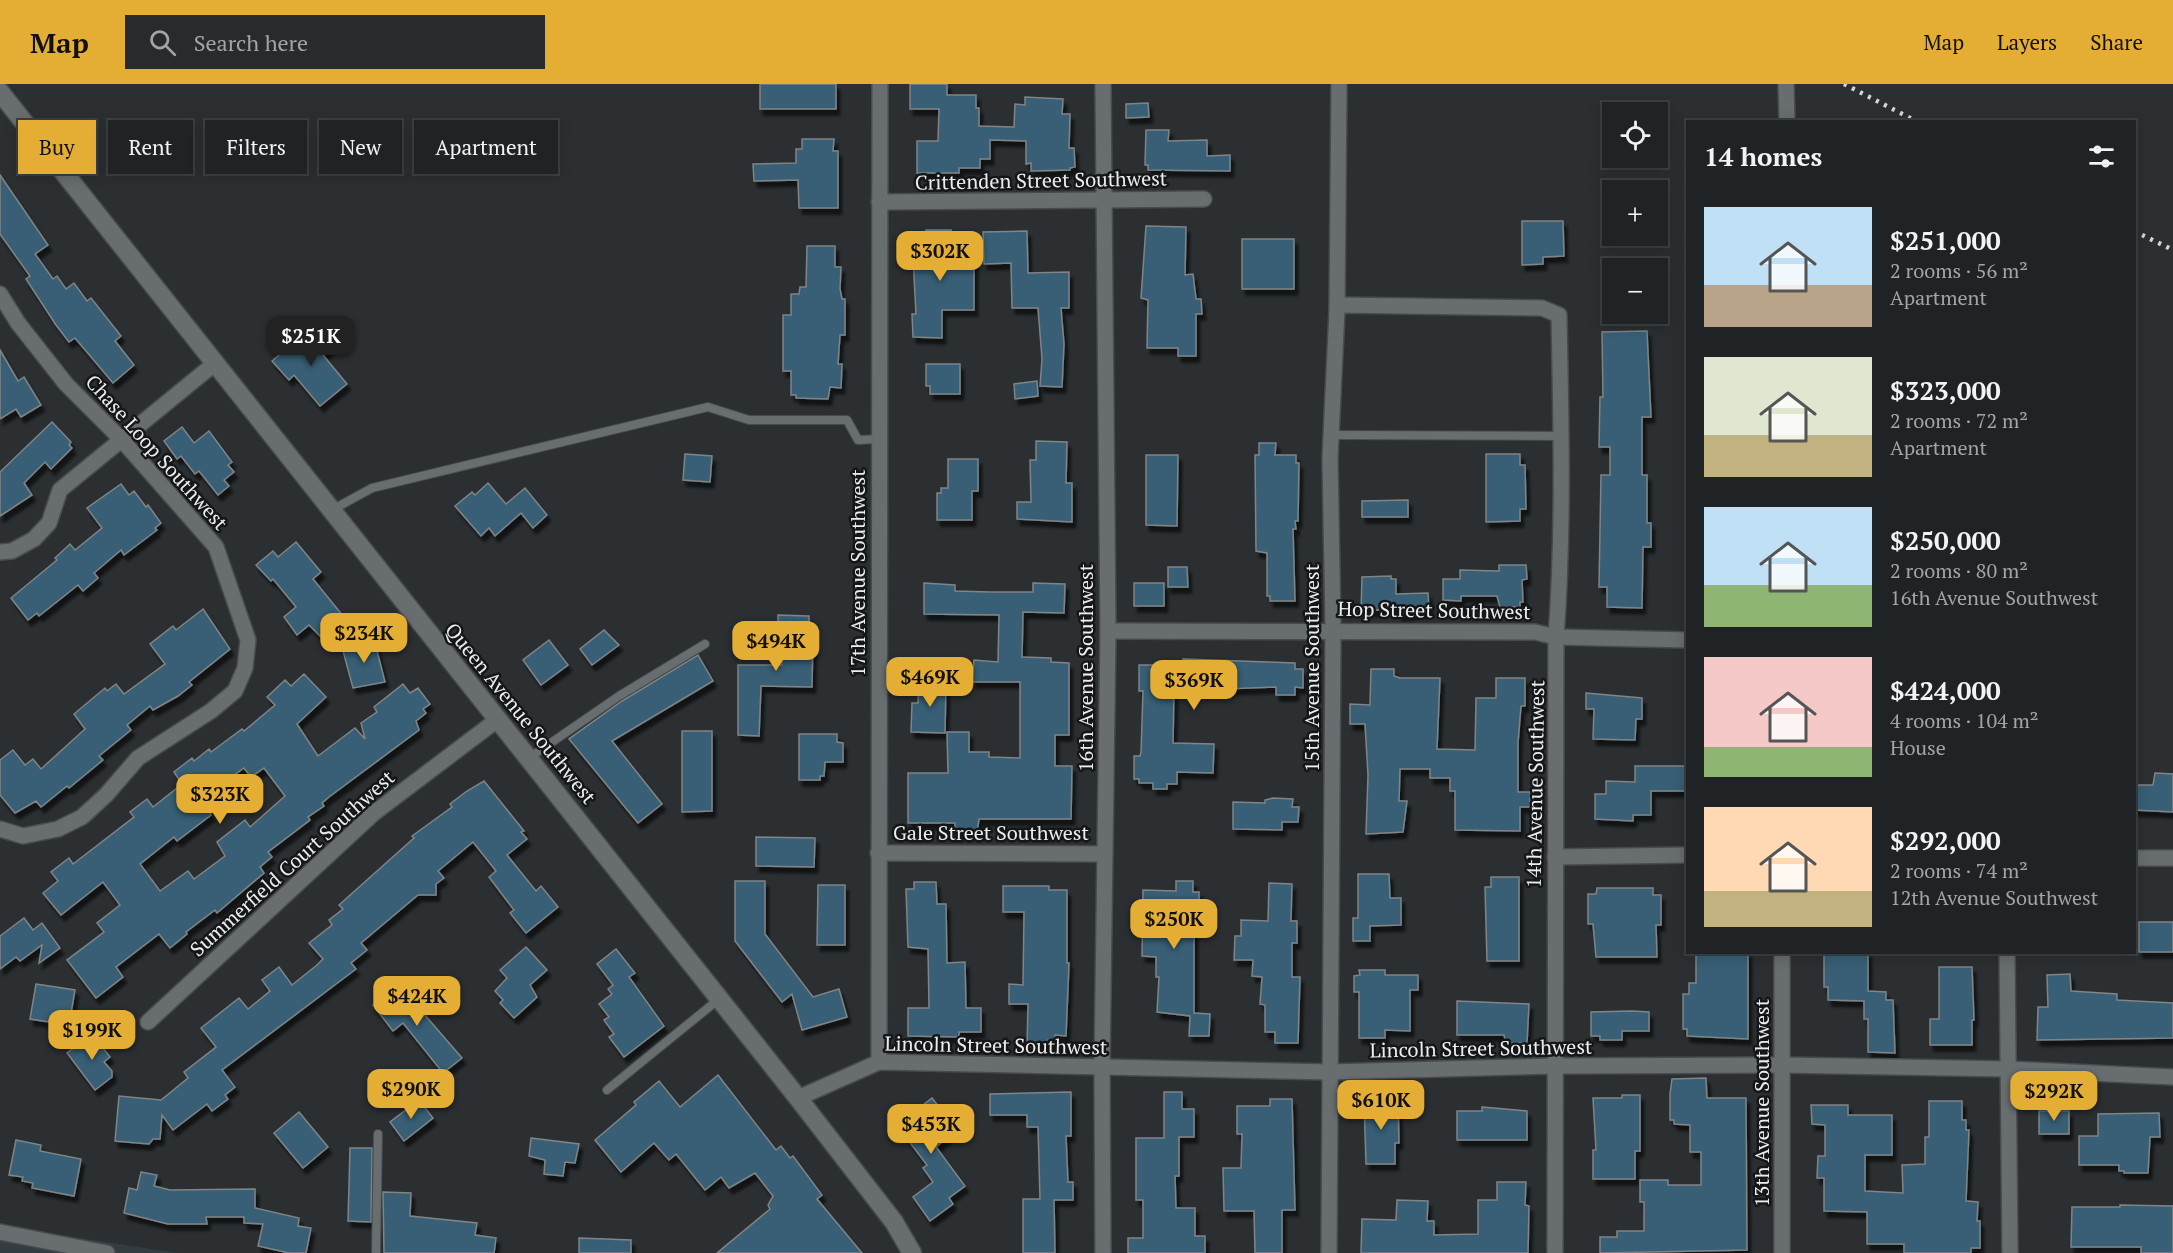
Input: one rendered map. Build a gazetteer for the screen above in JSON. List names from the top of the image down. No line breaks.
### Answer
{"streets":{"main road":["Queen Avenue Southwest"],"street":["Crittenden Street Southwest","Chase Loop Southwest","17th Avenue Southwest","Hop Street Southwest","16th Avenue Southwest","15th Avenue Southwest","14th Avenue Southwest","Gale Street Southwest","Summerfield Court Southwest","Lincoln Street Southwest","13th Avenue Southwest"]},"crossings":[["Crittenden Street Southwest","17th Avenue Southwest"],["Crittenden Street Southwest","16th Avenue Southwest"],["17th Avenue Southwest","Gale Street Southwest"],["17th Avenue Southwest","Lincoln Street Southwest"],["Hop Street Southwest","16th Avenue Southwest"],["Hop Street Southwest","15th Avenue Southwest"],["Hop Street Southwest","14th Avenue Southwest"],["16th Avenue Southwest","Gale Street Southwest"],["16th Avenue Southwest","Lincoln Street Southwest"],["15th Avenue Southwest","14th Avenue Southwest"],["15th Avenue Southwest","Lincoln Street Southwest"],["Queen Avenue Southwest","Summerfield Court Southwest"],["Queen Avenue Southwest","Lincoln Street Southwest"],["14th Avenue Southwest","Lincoln Street Southwest"],["Lincoln Street Southwest","13th Avenue Southwest"]],"page":{"header":"Map","search":"Search here","nav":["Map","Layers","Share"],"map_buttons":["+","−"],"chip":["Buy","Rent","Filters","New","Apartment"],"heading":"14 homes","list":[{"name":"$251,000","note":"2 rooms · 56 m² · Apartment"},{"name":"$323,000","note":"2 rooms · 72 m² · Apartment"},{"name":"$250,000","note":"2 rooms · 80 m² · 16th Avenue Southwest"},{"name":"$424,000","note":"4 rooms · 104 m² · House"},{"name":"$292,000","note":"2 rooms · 74 m² · 12th Avenue Southwest"}],"price":["$302K","$251K","$234K","$494K","$469K","$369K","$323K","$250K","$424K","$199K","$290K","$292K","$610K","$453K"]}}
